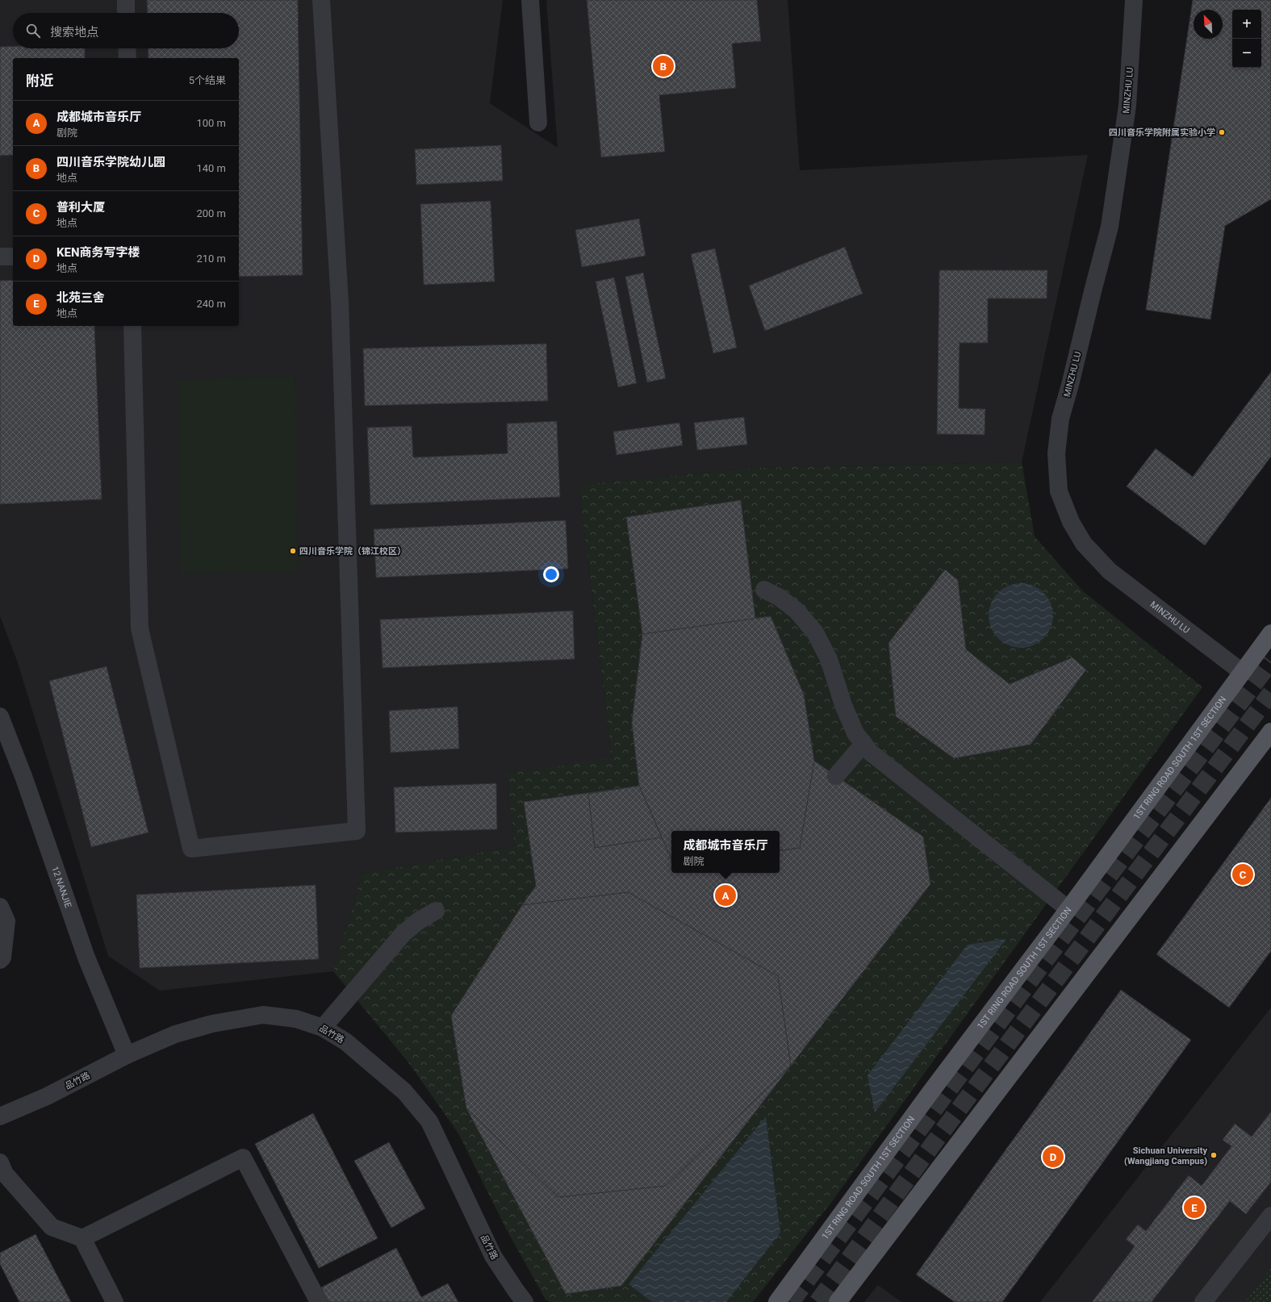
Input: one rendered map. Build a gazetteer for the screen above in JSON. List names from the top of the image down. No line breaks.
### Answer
{"streets":{"main road":["1ST RING ROAD SOUTH 1ST SECTION"],"street":["MINZHU LU","12 NANJIE","品竹路"]},"crossings":[["MINZHU LU","1ST RING ROAD SOUTH 1ST SECTION"],["12 NANJIE","品竹路"]],"places":["四川音乐学院附属实验小学","四川音乐学院（锦江校区）","Sichuan University (Wangjiang Campus)"],"north":"top left","page":{"map_buttons":["+","−"],"search":"搜索地点","pins":["B","C","A","D","E"],"heading":["附近","5个结果"],"list":[{"mark":"A","name":"成都城市音乐厅","note":"剧院","value":"100 m"},{"mark":"B","name":"四川音乐学院幼儿园","note":"地点","value":"140 m"},{"mark":"C","name":"普利大厦","note":"地点","value":"200 m"},{"mark":"D","name":"KEN商务写字楼","note":"地点","value":"210 m"},{"mark":"E","name":"北苑三舍","note":"地点","value":"240 m"}],"popup":["成都城市音乐厅","剧院"]}}
